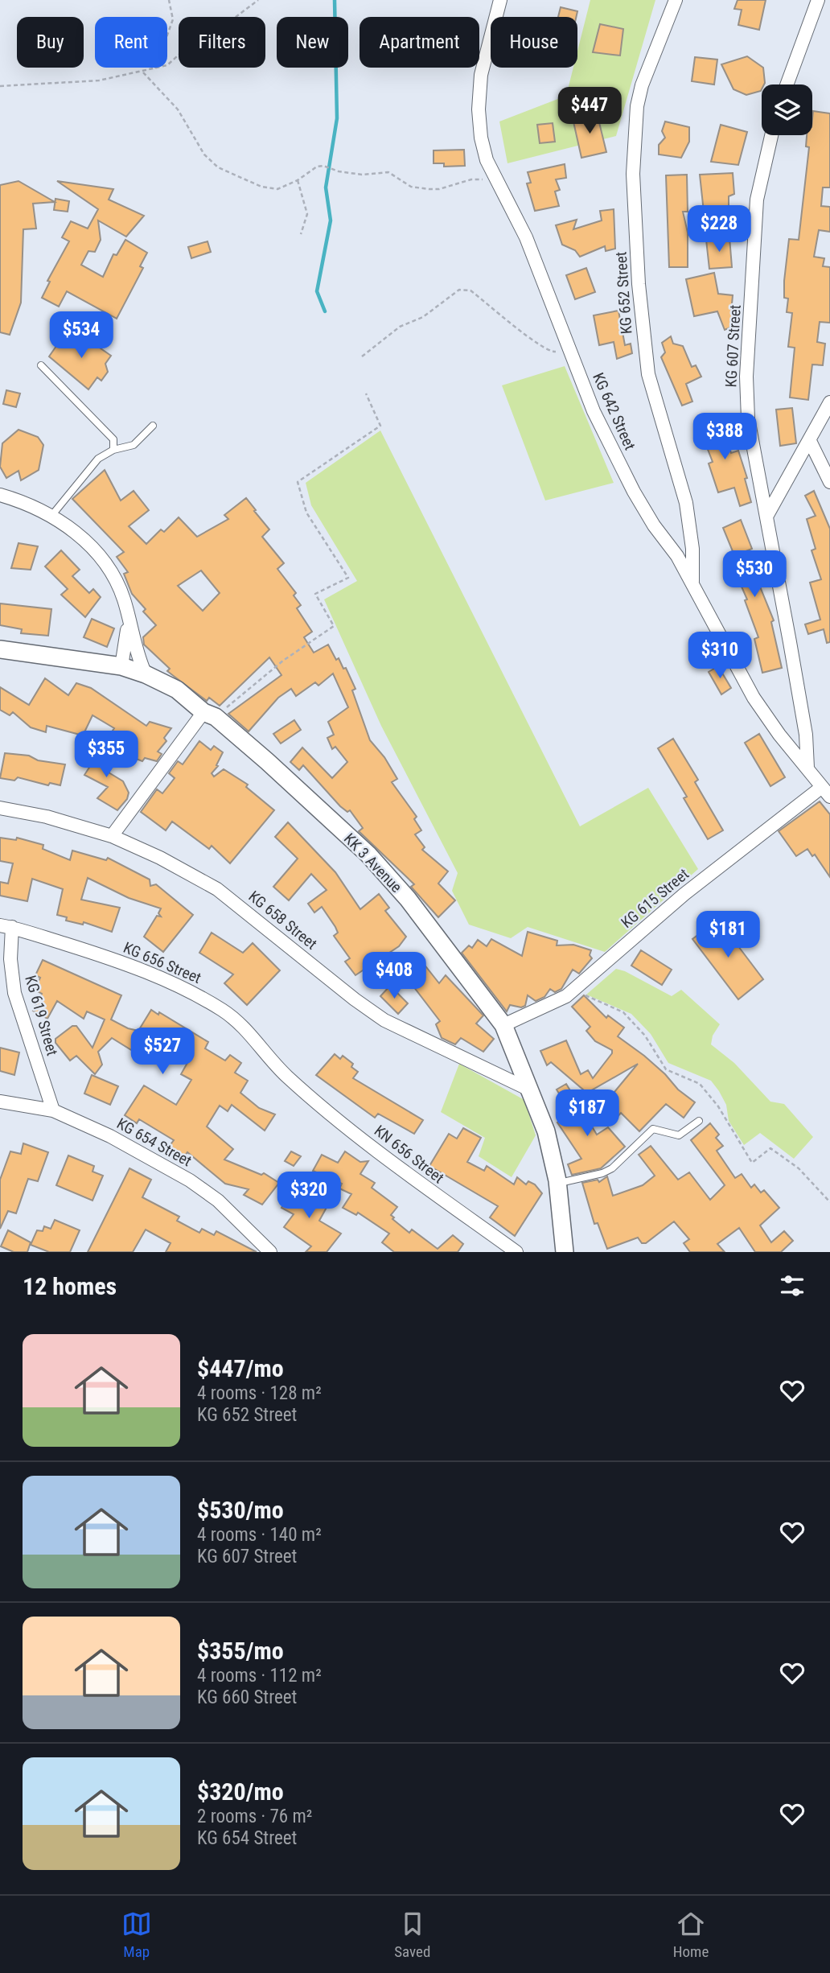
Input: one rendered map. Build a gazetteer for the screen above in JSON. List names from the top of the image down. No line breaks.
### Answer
{"streets":{"street":["KG 652 Street","KG 607 Street","KG 642 Street","KK 3 Avenue","KG 615 Street","KG 658 Street","KG 656 Street","KG 619 Street","KG 654 Street","KN 656 Street"]},"crossings":[["KG 652 Street","KG 642 Street"],["KG 607 Street","KG 642 Street"],["KG 642 Street","KG 615 Street"],["KK 3 Avenue","KG 615 Street"],["KK 3 Avenue","KG 658 Street"],["KG 656 Street","KG 619 Street"],["KG 656 Street","KN 656 Street"],["KG 619 Street","KG 654 Street"]],"page":{"chip":["Buy","Rent","Filters","New","Apartment","House"],"price":["$447","$228","$534","$388","$530","$310","$355","$181","$408","$527","$187","$320"],"heading":"12 homes","list":[{"name":"$447/mo","note":"4 rooms · 128 m² · KG 652 Street"},{"name":"$530/mo","note":"4 rooms · 140 m² · KG 607 Street"},{"name":"$355/mo","note":"4 rooms · 112 m² · KG 660 Street"},{"name":"$320/mo","note":"2 rooms · 76 m² · KG 654 Street"}],"tabs":["Map","Saved","Home"]}}
